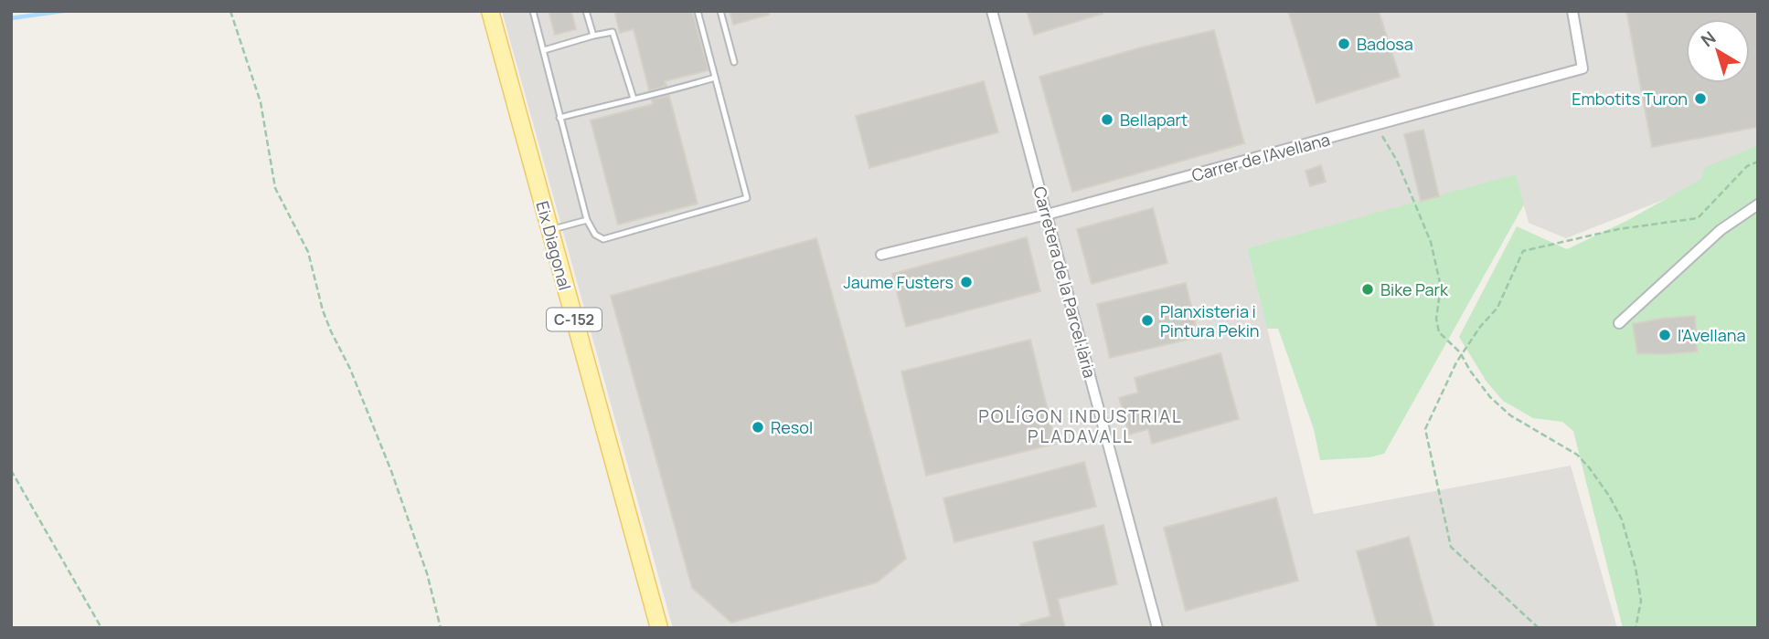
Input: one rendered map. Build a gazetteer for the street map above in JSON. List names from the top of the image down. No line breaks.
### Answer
{"streets":{"main road":["Eix Diagonal","C-152"],"street":["Carrer de l'Avellana","Carretera de la Parcel·lària"]},"crossings":[["Carrer de l'Avellana","Carretera de la Parcel·lària"]],"districts":["POLÍGON INDUSTRIAL PLADAVALL"],"places":["Badosa","Embotits Turon","Bellapart","Jaume Fusters","Bike Park","Planxisteria i Pintura Pekin","l'Avellana","Resol"],"north":"top left"}
